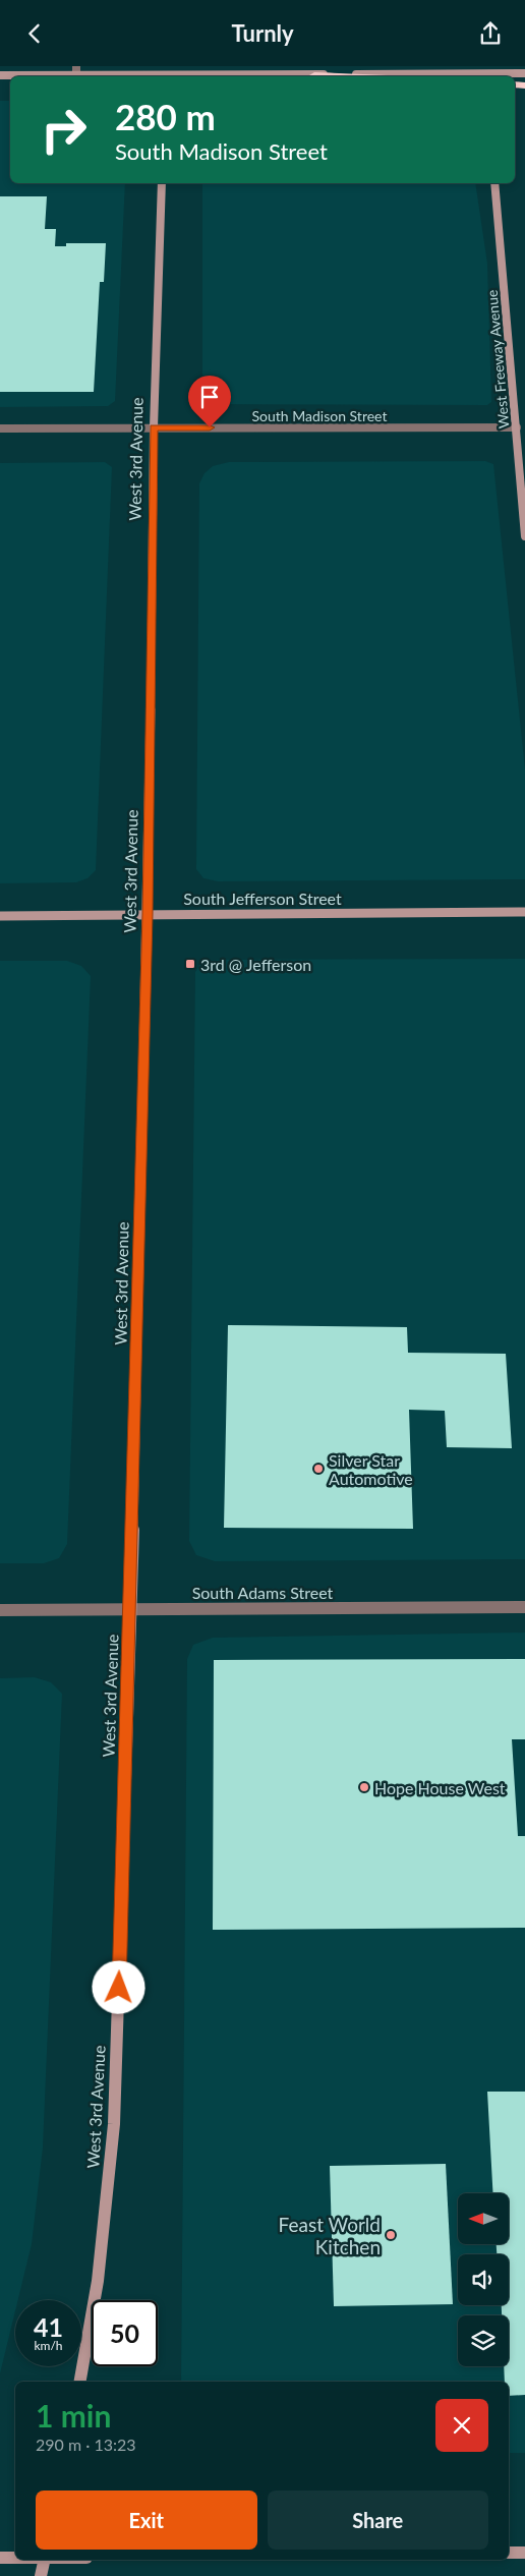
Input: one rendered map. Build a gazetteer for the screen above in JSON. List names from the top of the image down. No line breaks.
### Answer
{"streets":{"main road":["West Freeway Avenue","West 3rd Avenue","South Jefferson Street"],"street":["South Madison Street","South Adams Street"]},"crossings":[["West Freeway Avenue","South Madison Street"],["South Madison Street","West 3rd Avenue"],["West 3rd Avenue","South Jefferson Street"],["West 3rd Avenue","South Adams Street"]],"places":{"transit":["3rd @ Jefferson"],"other":["Silver Star Automotive","Hope House West","Feast World Kitchen"]},"north":"left","page":{"header":"Turnly","turn":["280 m","South Madison Street"],"speed":"41 km/h","limit":"50","heading":["1 min","290 m · 13:23"],"buttons":["Exit","Share"]}}
